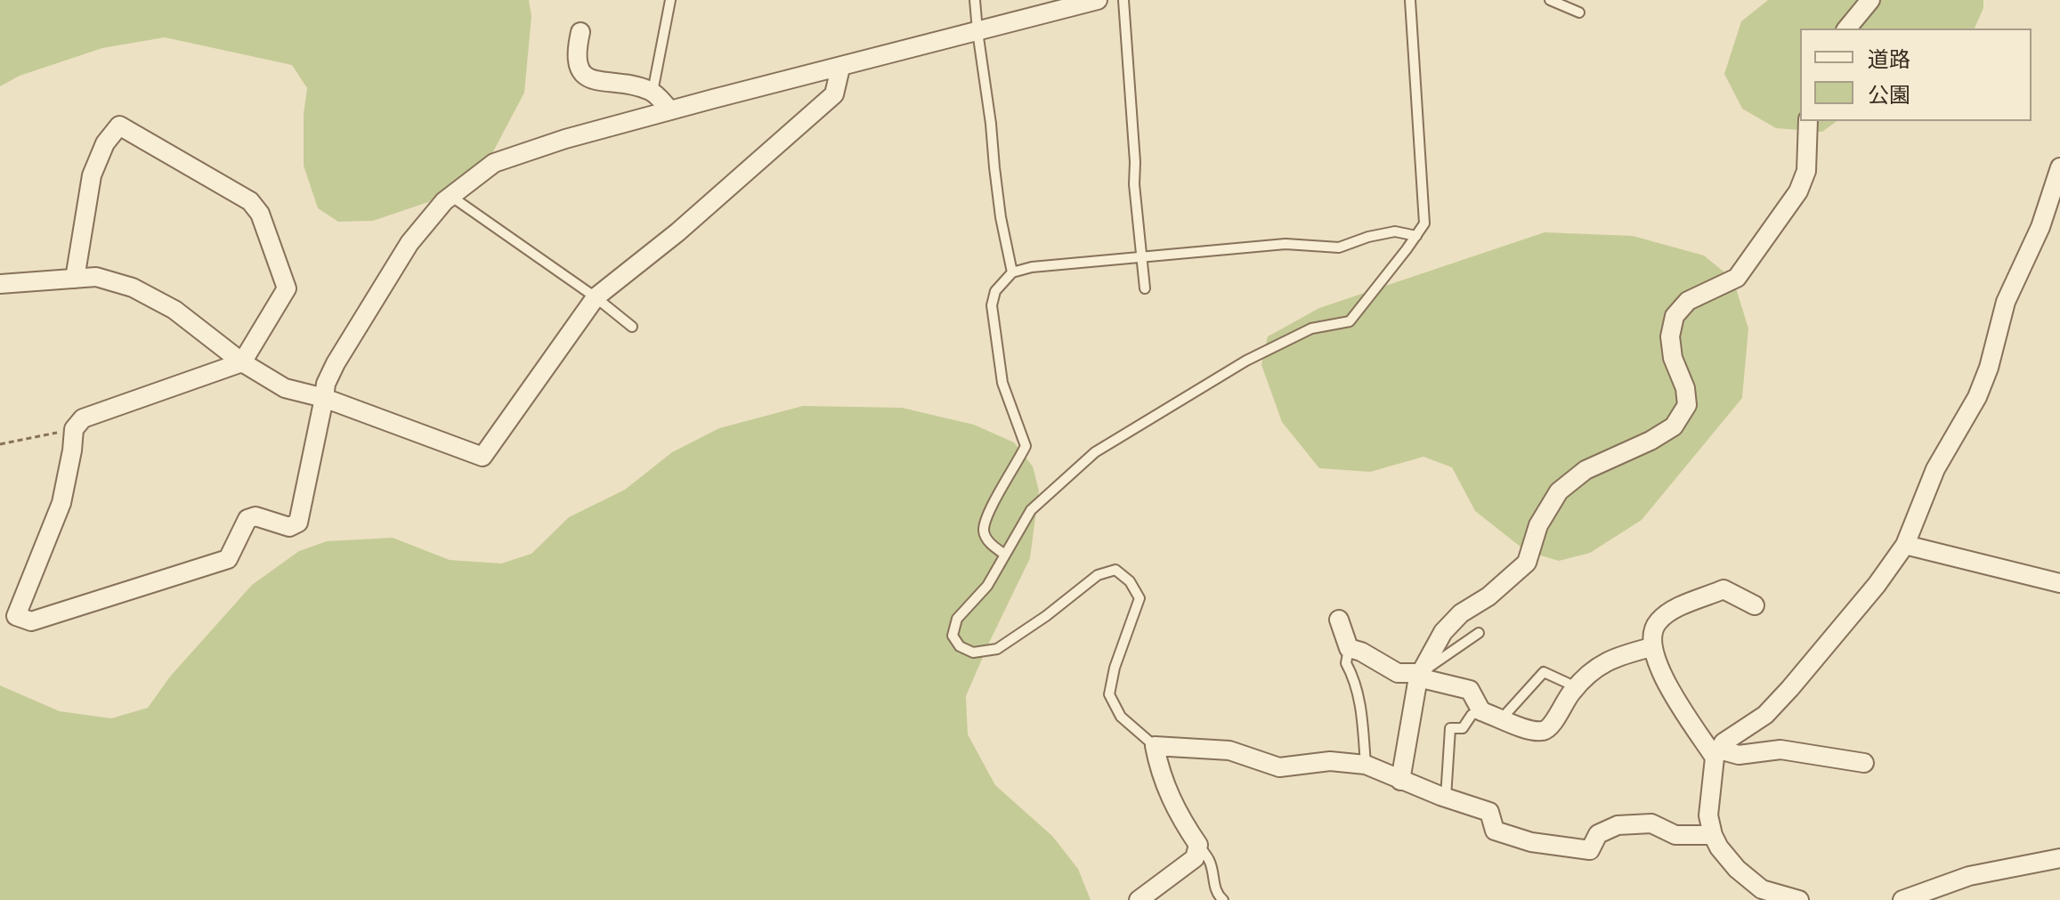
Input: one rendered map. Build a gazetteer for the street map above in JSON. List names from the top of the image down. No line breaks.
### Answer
{"legend":["道路","公園"]}
